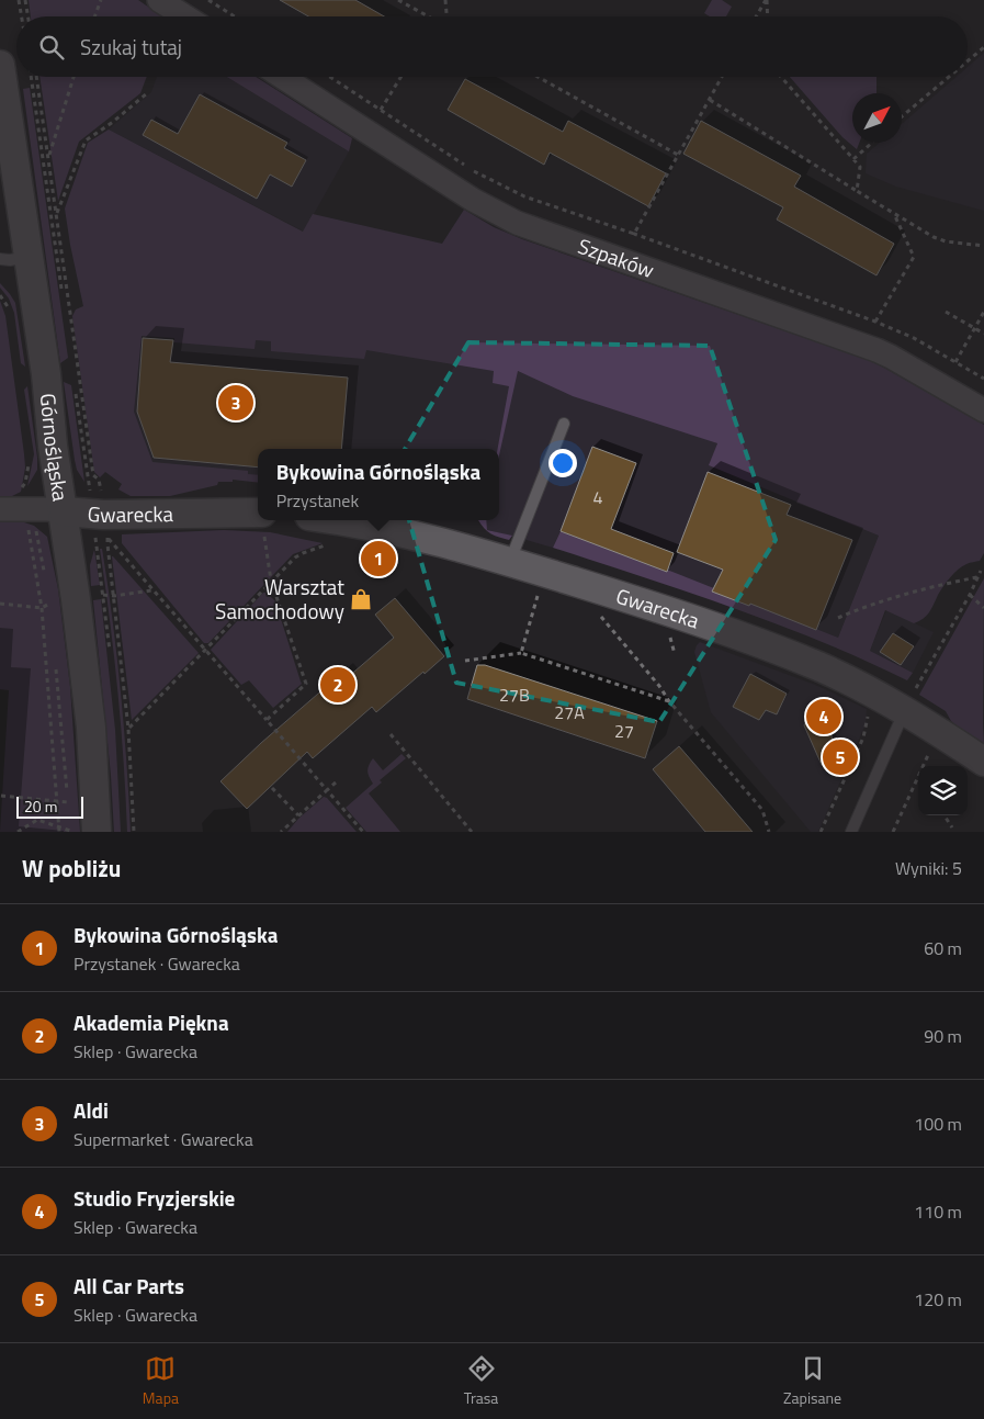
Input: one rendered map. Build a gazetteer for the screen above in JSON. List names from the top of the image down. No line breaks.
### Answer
{"streets":{"street":["Szpaków","Górnośląska","Gwarecka"]},"crossings":[["Górnośląska","Gwarecka"]],"places":{"shop":["Warsztat Samochodowy"]},"house_numbers":["4","27B","27A","27"],"scale_bar":"20 m","north":"top right","page":{"search":"Szukaj tutaj","pins":["3","1","2","4","5"],"popup":["Bykowina Górnośląska","Przystanek"],"scale":"20 m","heading":["W pobliżu","Wyniki: 5"],"list":[{"mark":"1","name":"Bykowina Górnośląska","note":"Przystanek · Gwarecka","value":"60 m"},{"mark":"2","name":"Akademia Piękna","note":"Sklep · Gwarecka","value":"90 m"},{"mark":"3","name":"Aldi","note":"Supermarket · Gwarecka","value":"100 m"},{"mark":"4","name":"Studio Fryzjerskie","note":"Sklep · Gwarecka","value":"110 m"},{"mark":"5","name":"All Car Parts","note":"Sklep · Gwarecka","value":"120 m"}],"nav":["Mapa","Trasa","Zapisane"]}}
